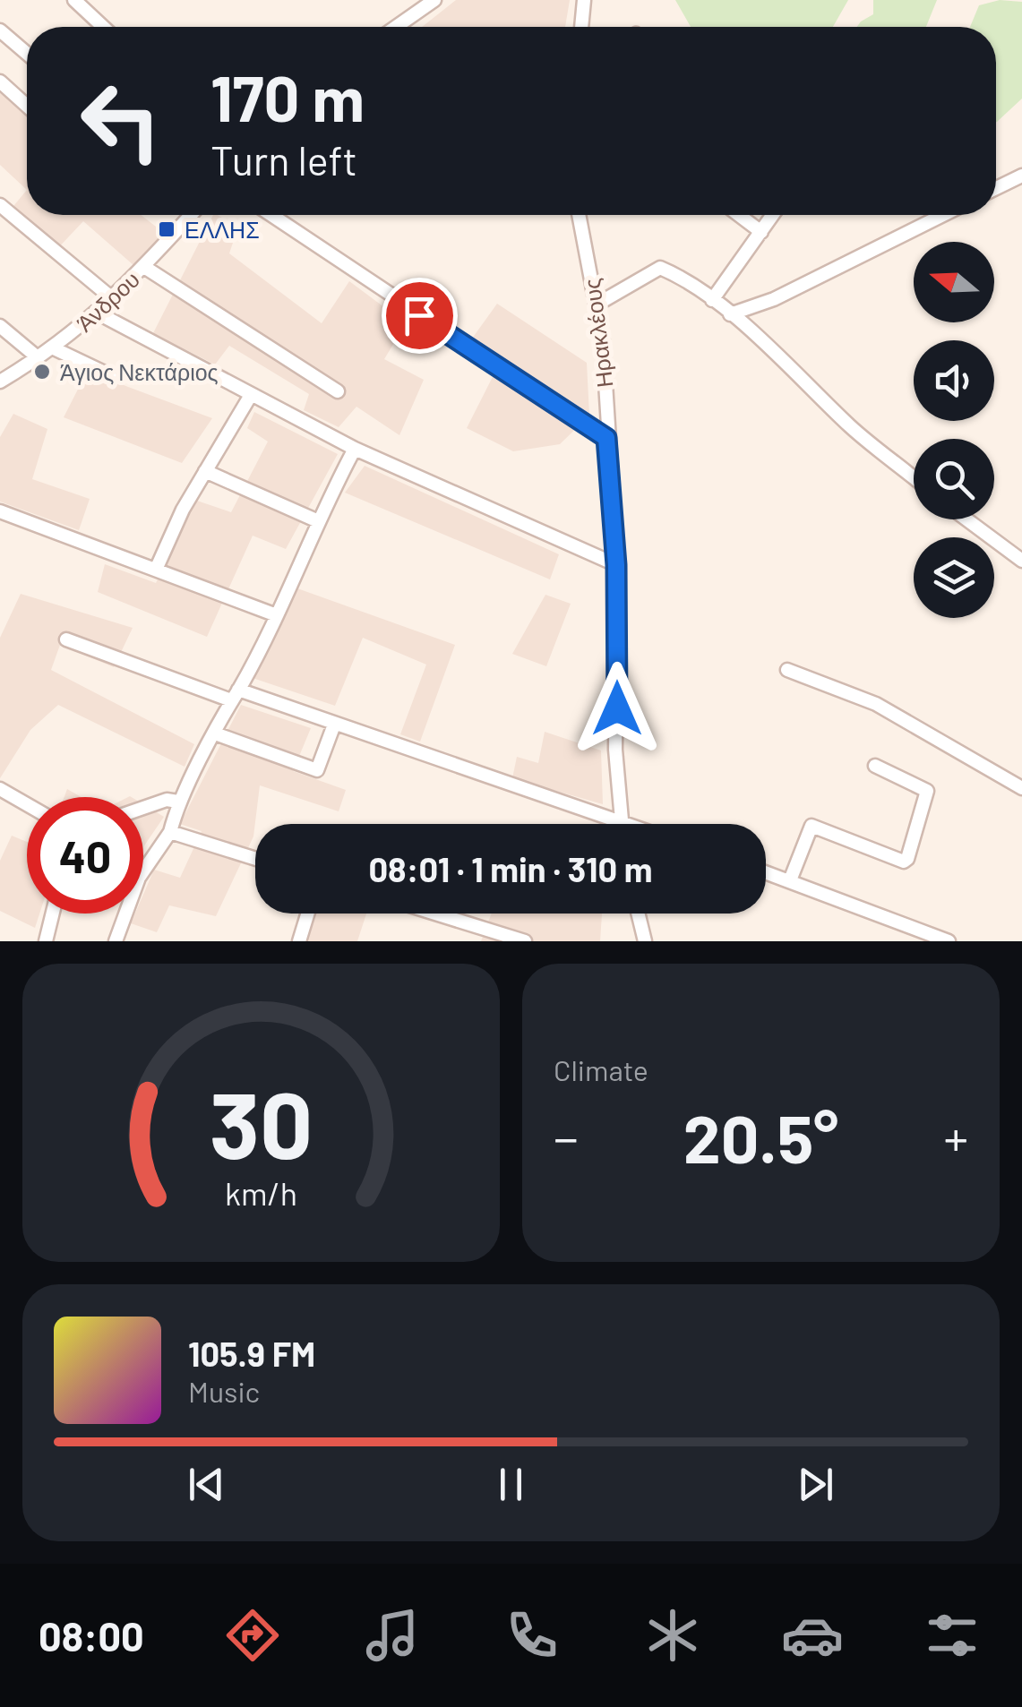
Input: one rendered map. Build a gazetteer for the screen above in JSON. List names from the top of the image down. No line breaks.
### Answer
{"streets":{"street":["Άνδρου","Ηρακλέους"]},"places":{"transit":["ΕΛΛΗΣ"],"other":["Άγιος Νεκτάριος"]},"north":"left","page":{"turn":["170 m","Turn left"],"limit":"40","trip":"08:01 · 1 min · 310 m","tile":"Climate","heat":["−","20.5°","+"],"song":["105.9 FM","Music"],"tabs":"08:00","gauge":["30","km/h"]}}
